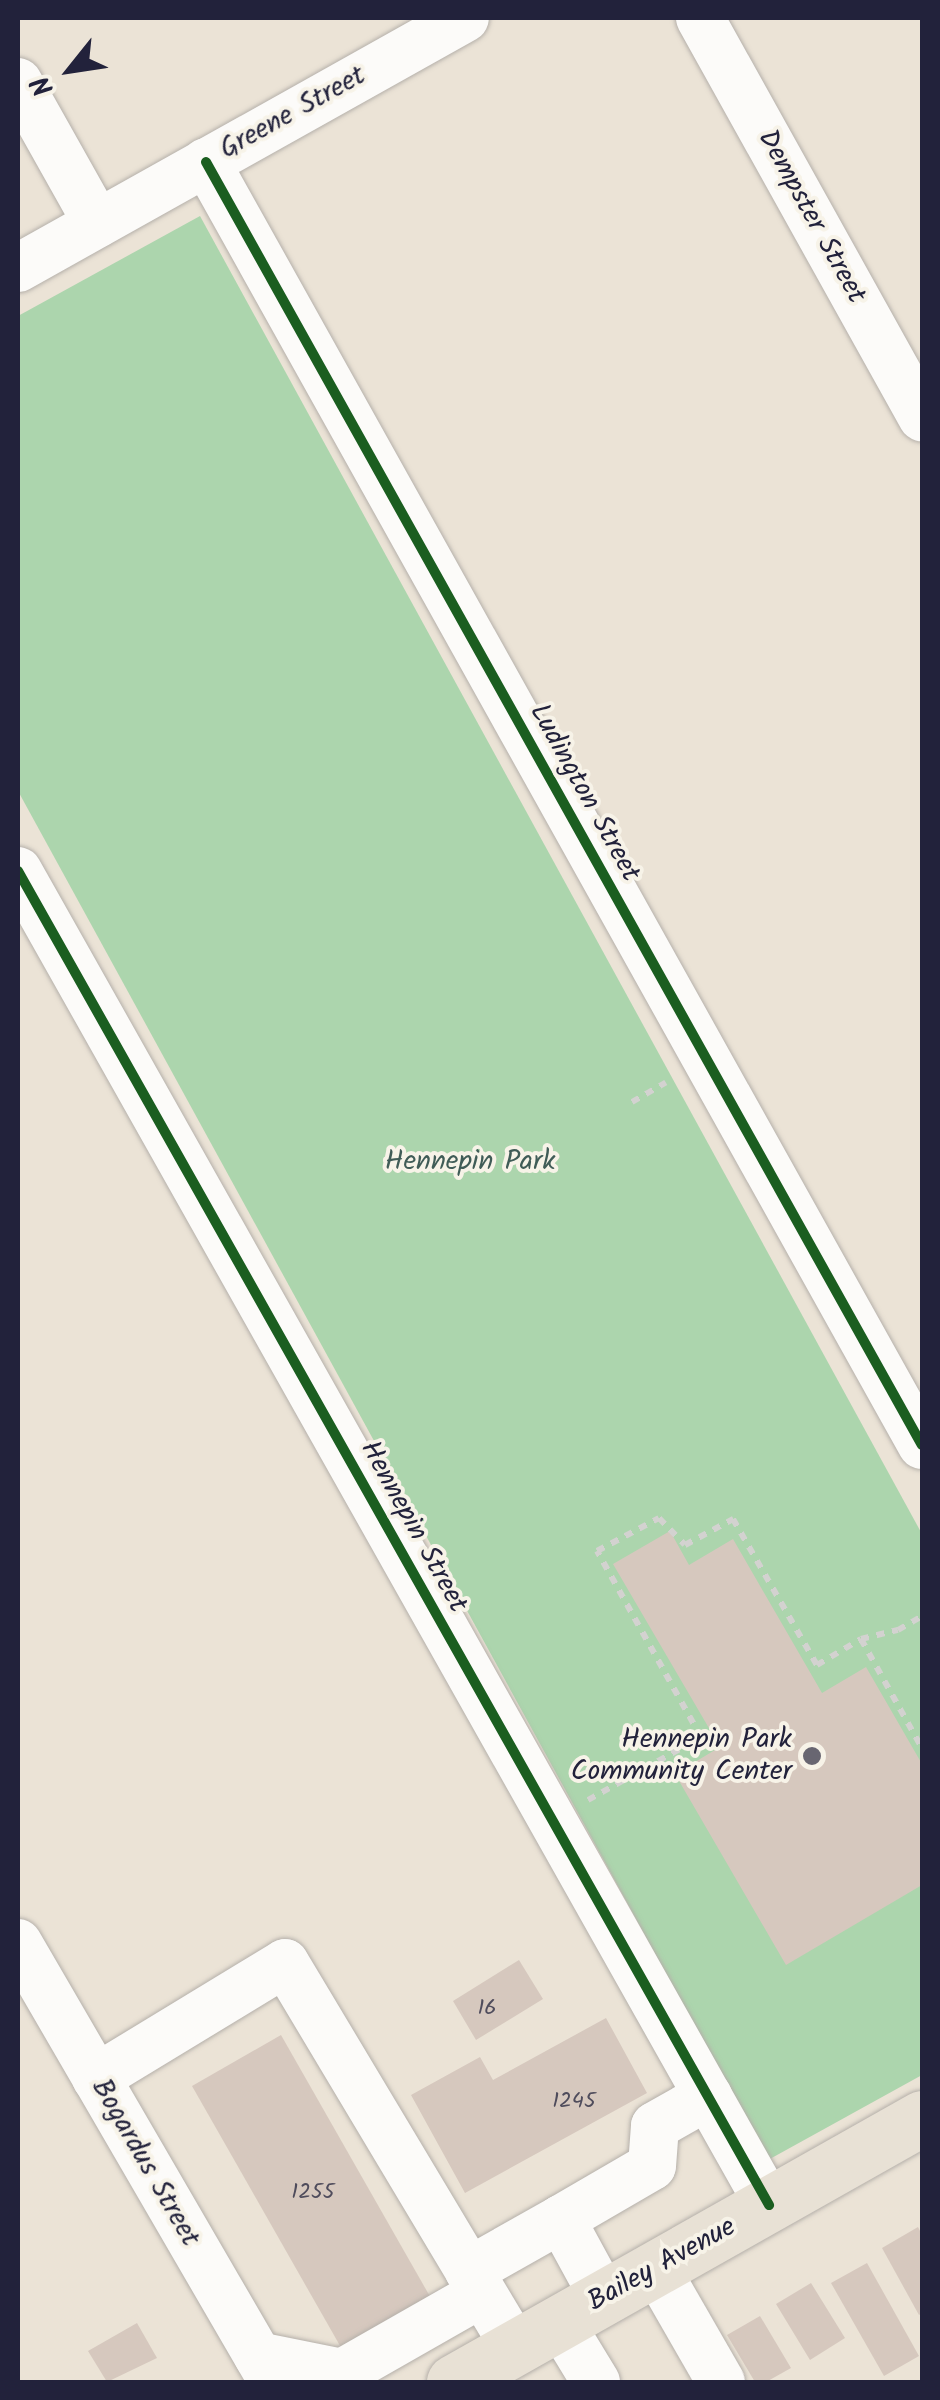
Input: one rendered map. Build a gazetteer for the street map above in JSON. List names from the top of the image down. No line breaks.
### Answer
{"streets":{"main road":["Bailey Avenue"],"street":["Greene Street","Dempster Street","Ludington Street","Hennepin Street","Bogardus Street"]},"crossings":[["Greene Street","Ludington Street"],["Hennepin Street","Bailey Avenue"]],"parks":["Hennepin Park"],"places":["Hennepin Park Community Center"],"house_numbers":["16","1245","1255"],"north":"bottom left"}
